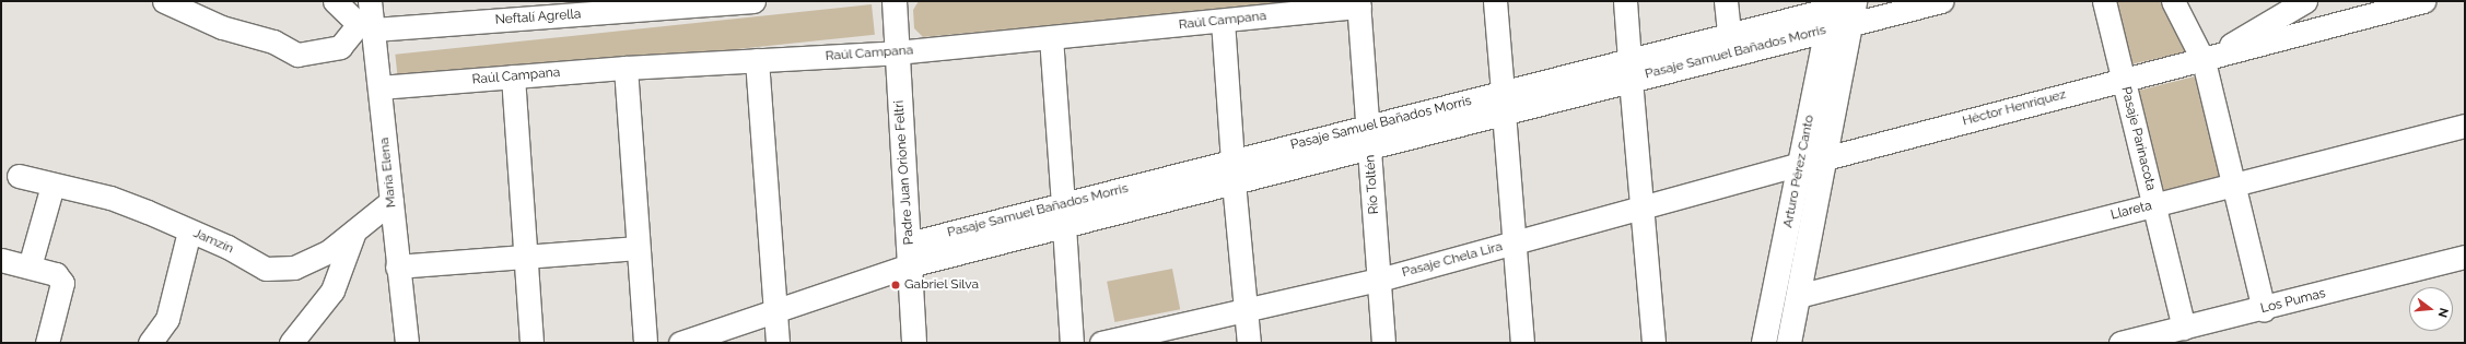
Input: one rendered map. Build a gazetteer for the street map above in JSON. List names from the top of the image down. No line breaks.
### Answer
{"streets":{"street":["Neftalí Agrella","Raúl Campana","Pasaje Samuel Bañados Morris","Héctor Henríquez","Pasaje Parinacota","Arturo Pérez Canto","María Elena","Padre Juan Orione Feltri","Río Toltén","Llareta","Jamzín","Pasaje Chela Lira","Los Pumas"]},"crossings":[["Neftalí Agrella","María Elena"],["Raúl Campana","María Elena"],["Raúl Campana","Padre Juan Orione Feltri"],["Raúl Campana","Río Toltén"],["Pasaje Samuel Bañados Morris","Arturo Pérez Canto"],["Pasaje Samuel Bañados Morris","Padre Juan Orione Feltri"],["Pasaje Samuel Bañados Morris","Río Toltén"],["Héctor Henríquez","Pasaje Parinacota"],["Héctor Henríquez","Arturo Pérez Canto"],["Pasaje Parinacota","Llareta"],["Pasaje Parinacota","Los Pumas"],["Arturo Pérez Canto","Llareta"],["Arturo Pérez Canto","Pasaje Chela Lira"],["María Elena","Jamzín"],["Río Toltén","Pasaje Chela Lira"]],"places":["Gabriel Silva"],"north":"right"}
